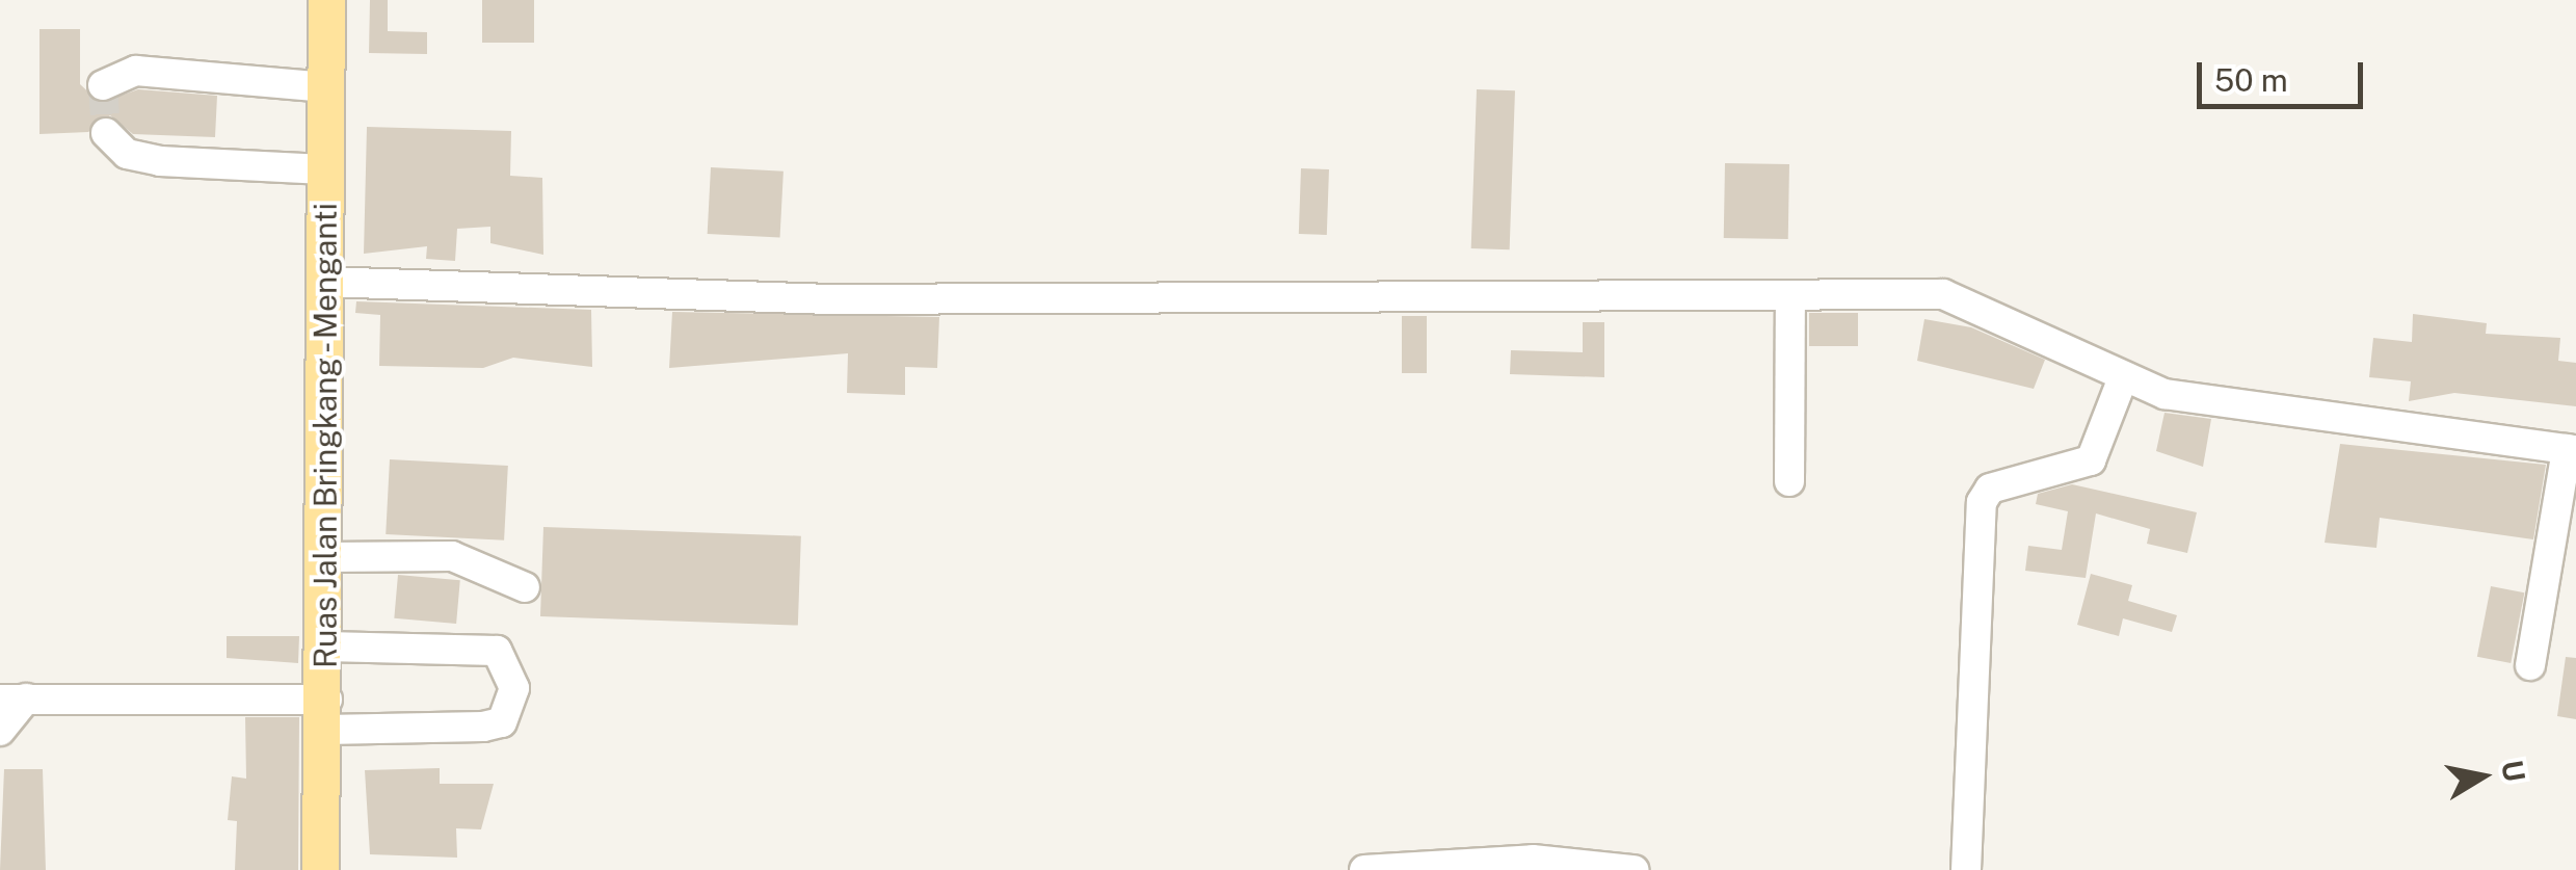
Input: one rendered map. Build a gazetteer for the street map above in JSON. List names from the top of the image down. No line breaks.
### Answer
{"streets":{"main road":["Ruas Jalan Bringkang - Menganti"]},"scale_bar":"50 m","north":"right"}
